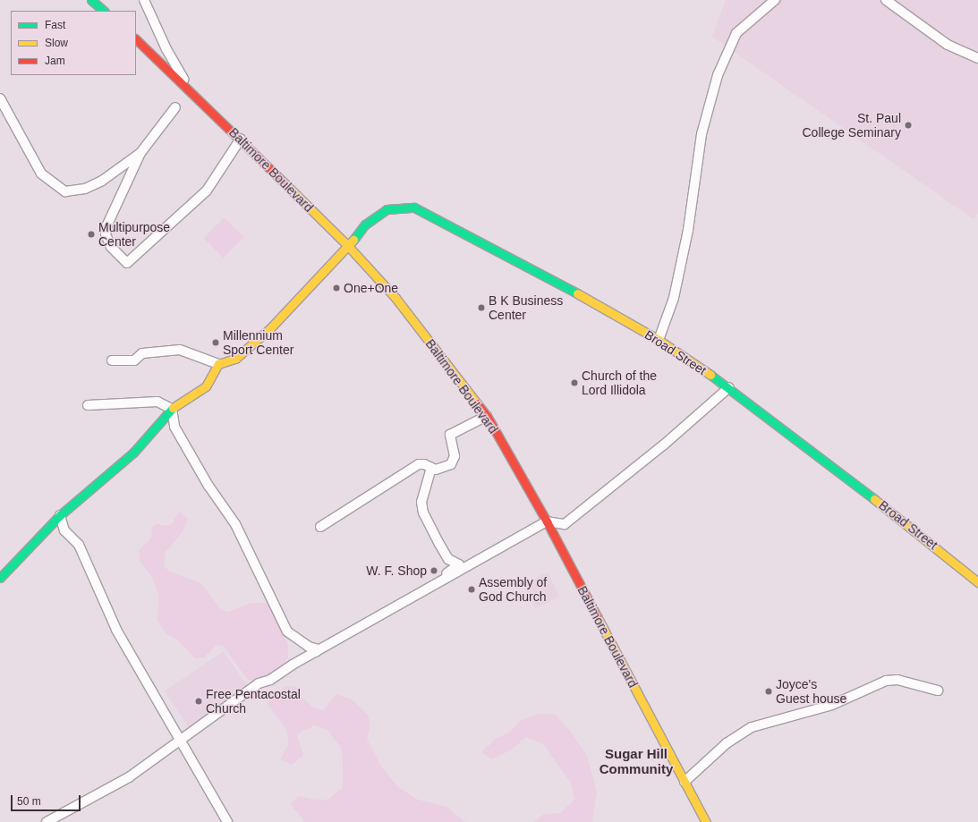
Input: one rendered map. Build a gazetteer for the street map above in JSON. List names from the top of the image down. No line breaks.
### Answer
{"streets":{"main road":["Baltimore Boulevard","Broad Street"]},"crossings":[["Baltimore Boulevard","Broad Street"]],"districts":["Sugar Hill Community"],"places":["St. Paul College Seminary","Multipurpose Center","One+One","B K Business Center","Millennium Sport Center","Church of the Lord Illidola","W. F. Shop","Assembly of God Church","Joyce's Guest house","Free Pentacostal Church"],"legend":["Fast","Slow","Jam"],"scale_bar":"50 m"}
